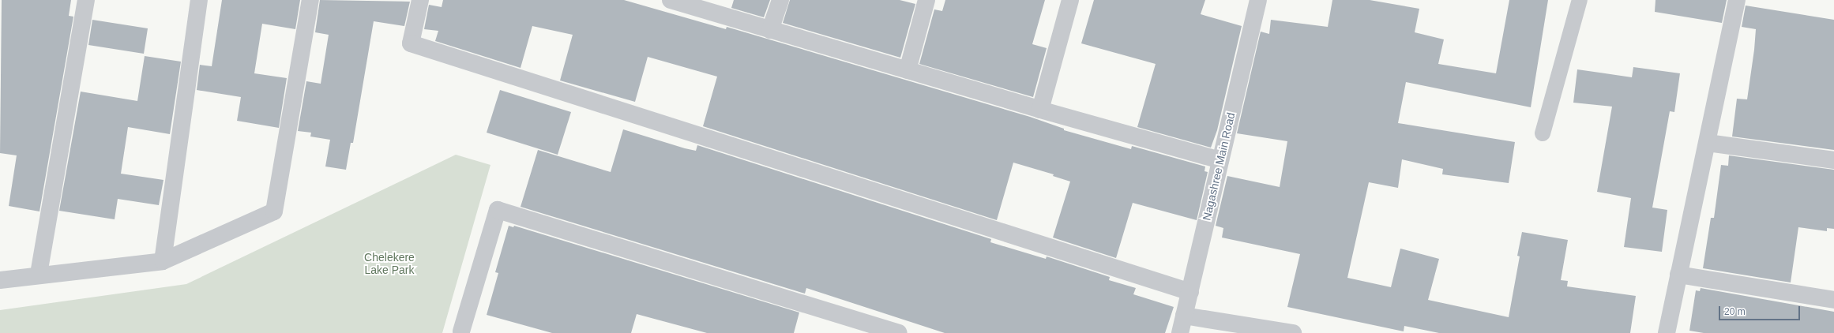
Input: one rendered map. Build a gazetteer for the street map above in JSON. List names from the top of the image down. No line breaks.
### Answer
{"streets":{"street":["Nagashree Main Road"]},"parks":["Chelekere Lake Park"],"scale_bar":"20 m"}
